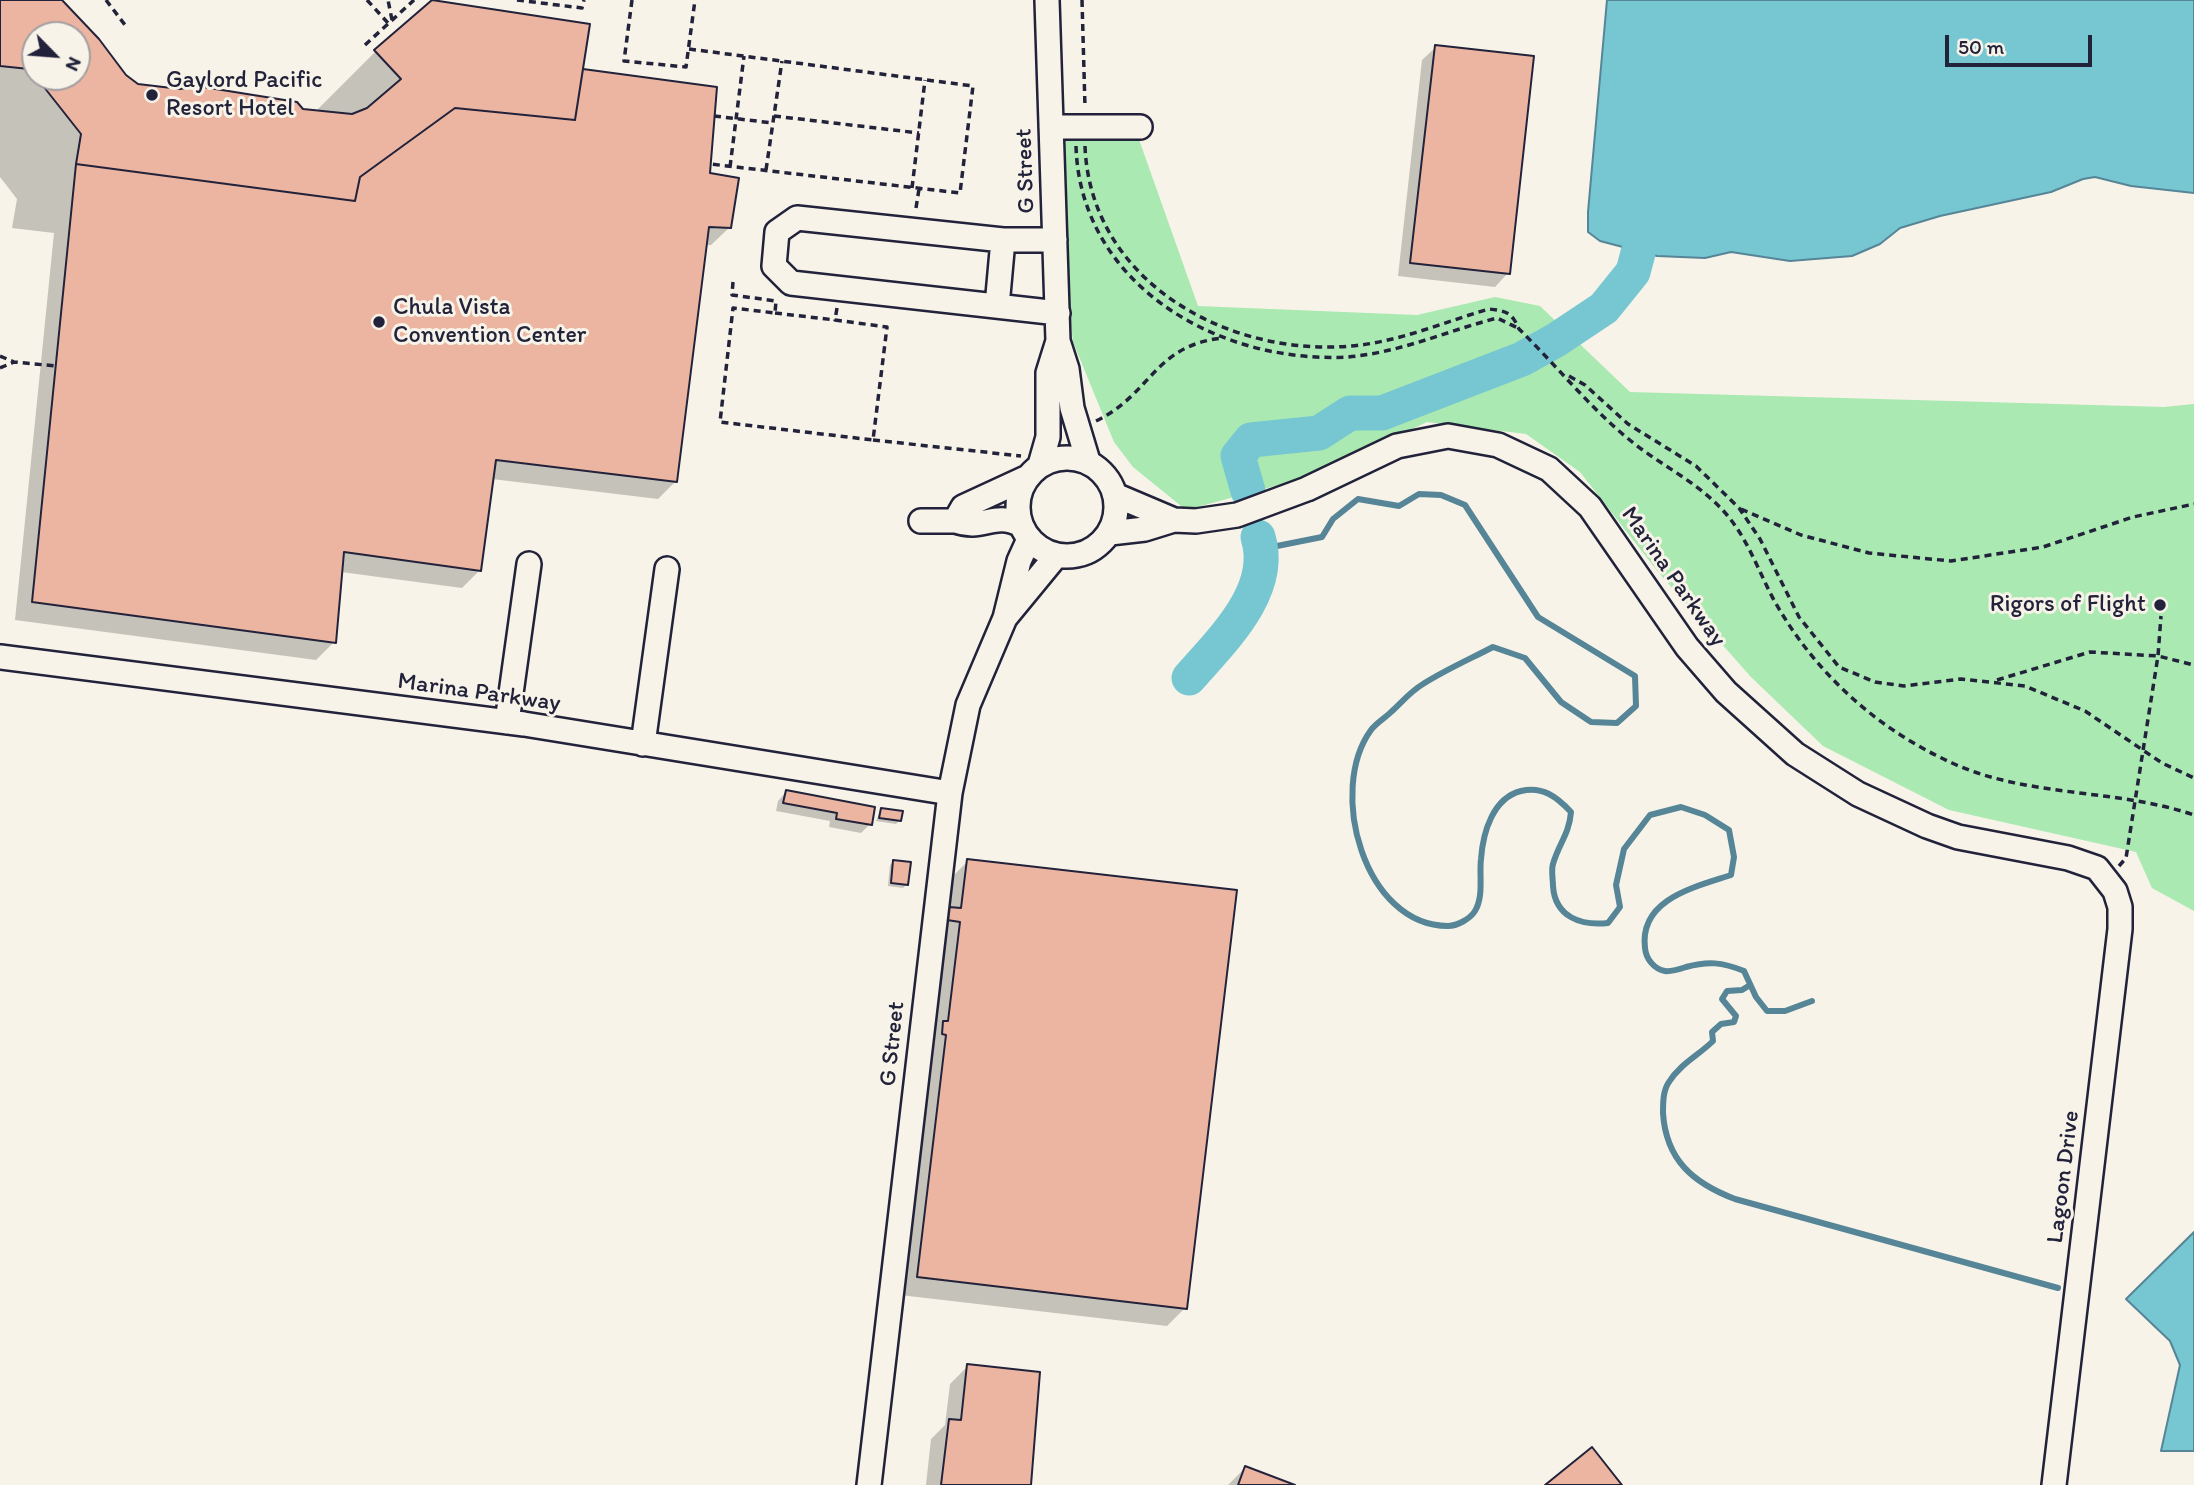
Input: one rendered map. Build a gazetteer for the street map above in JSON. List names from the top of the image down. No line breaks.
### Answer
{"streets":{"street":["G Street","Marina Parkway","Lagoon Drive"]},"crossings":[["G Street","Marina Parkway"],["Marina Parkway","Lagoon Drive"]],"places":["Gaylord Pacific Resort Hotel","Chula Vista Convention Center","Rigors of Flight"],"scale_bar":"50 m","north":"bottom right"}
